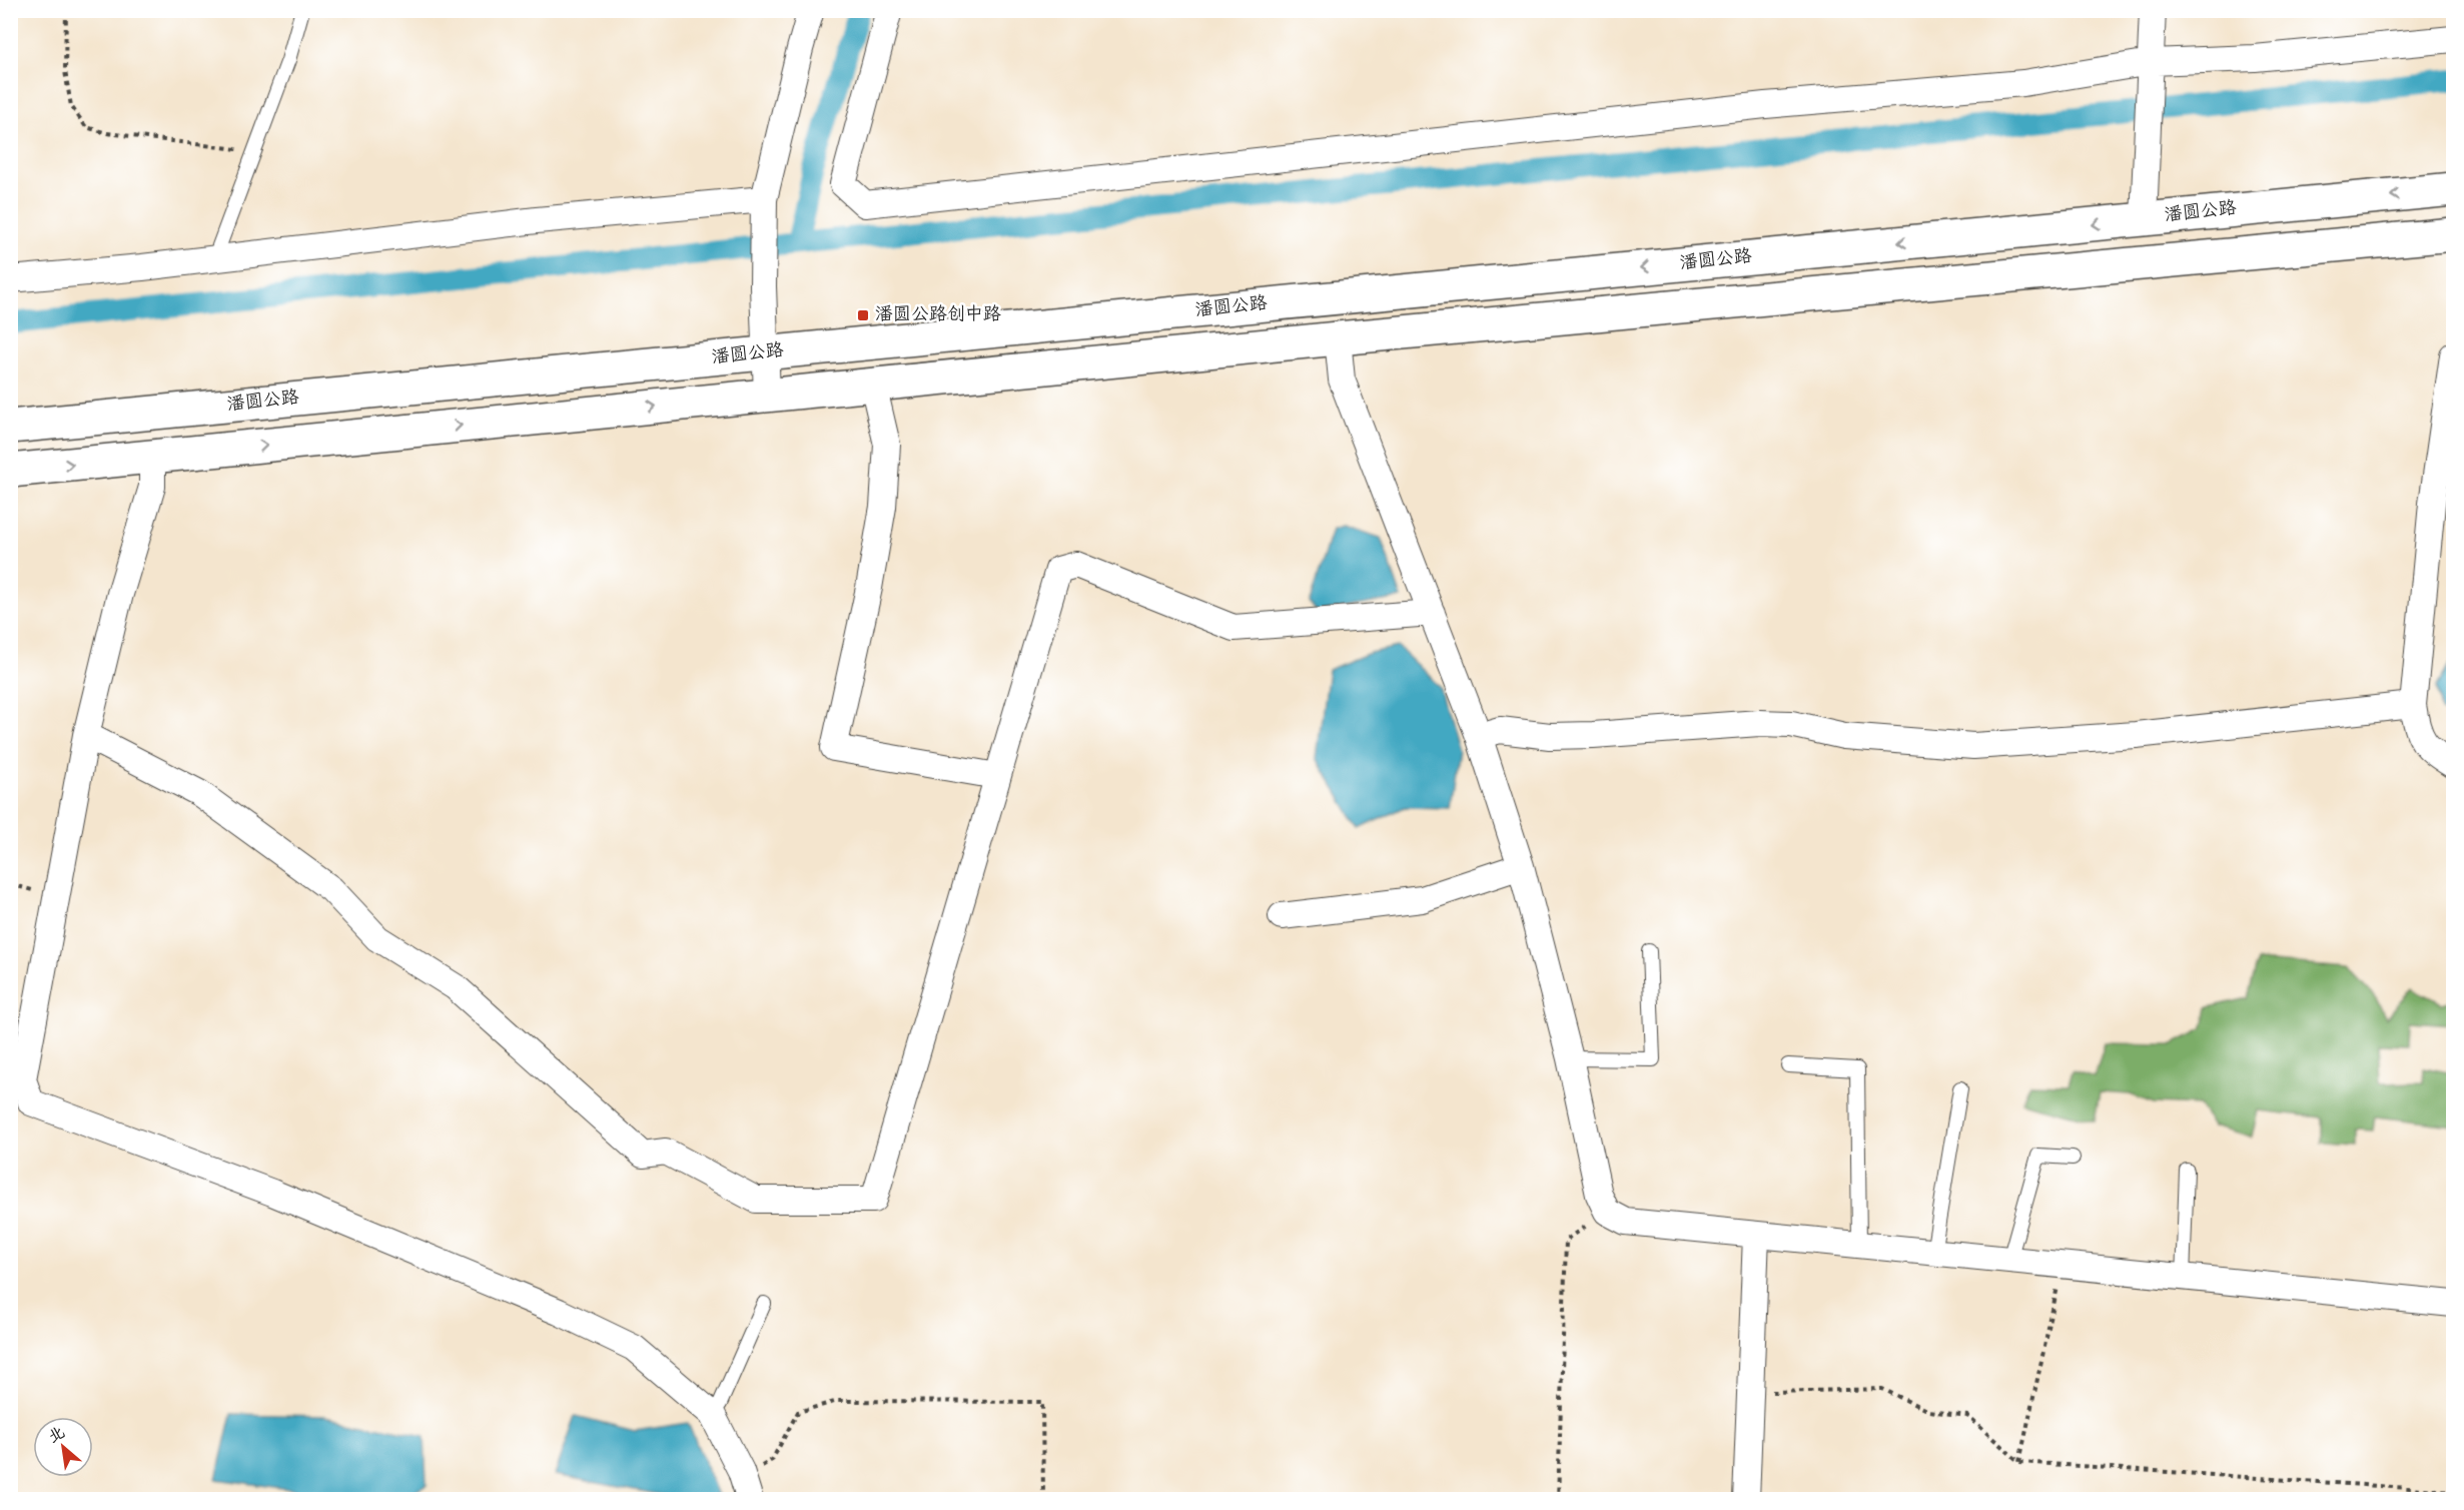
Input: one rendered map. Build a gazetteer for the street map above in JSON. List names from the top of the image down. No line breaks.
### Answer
{"streets":{"main road":["潘圆公路"]},"places":{"transit":["潘圆公路创中路"]},"north":"top left"}
